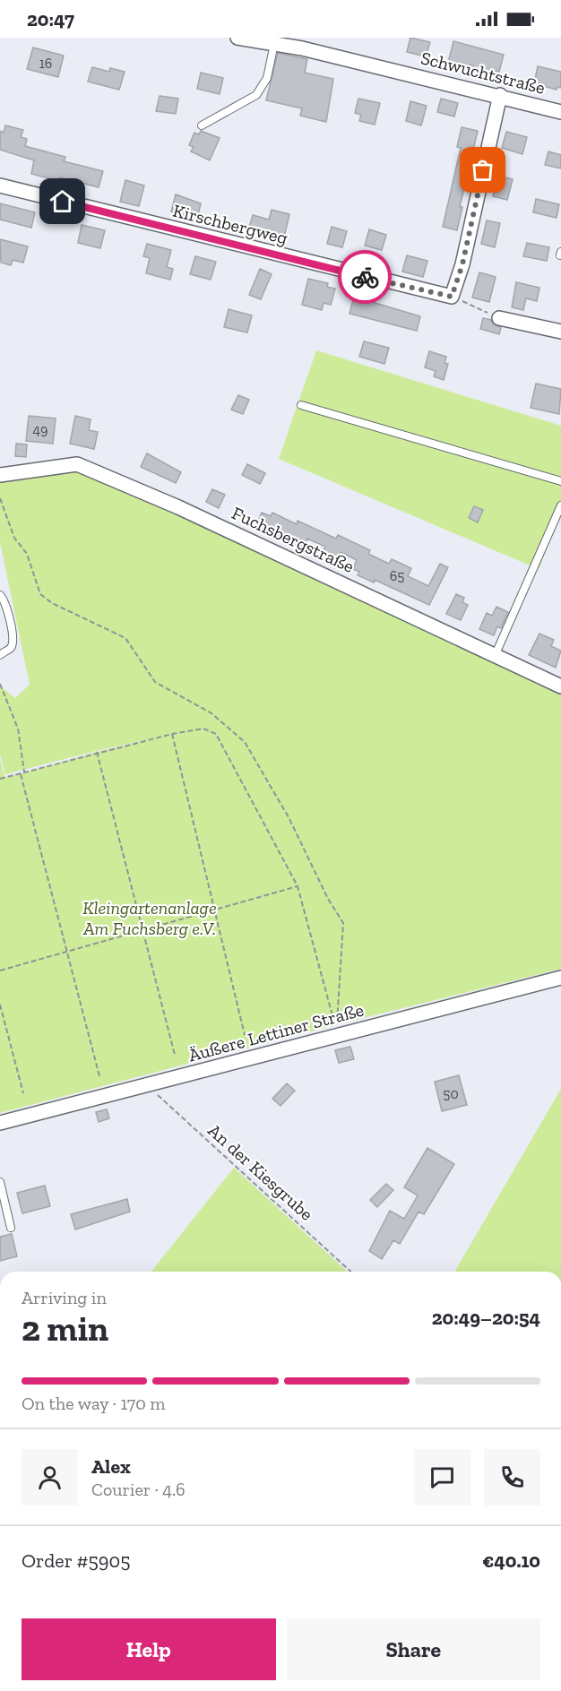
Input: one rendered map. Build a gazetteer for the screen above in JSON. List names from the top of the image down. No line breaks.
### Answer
{"streets":{"street":["Schwuchtstraße","Kirschbergweg","Fuchsbergstraße","Äußere Lettiner Straße"],"path":["An der Kiesgrube"]},"crossings":[["Äußere Lettiner Straße","An der Kiesgrube"]],"parks":["Kleingartenanlage Am Fuchsberg e.V."],"house_numbers":["16","49","65","50"],"page":{"status":"20:47","heading":["2 min","Arriving in","20:49–20:54"],"panel":["Alex","Courier · 4.6","Order #5905","€40.10"],"bar":"On the way · 170 m","buttons":["Help","Share"]}}
